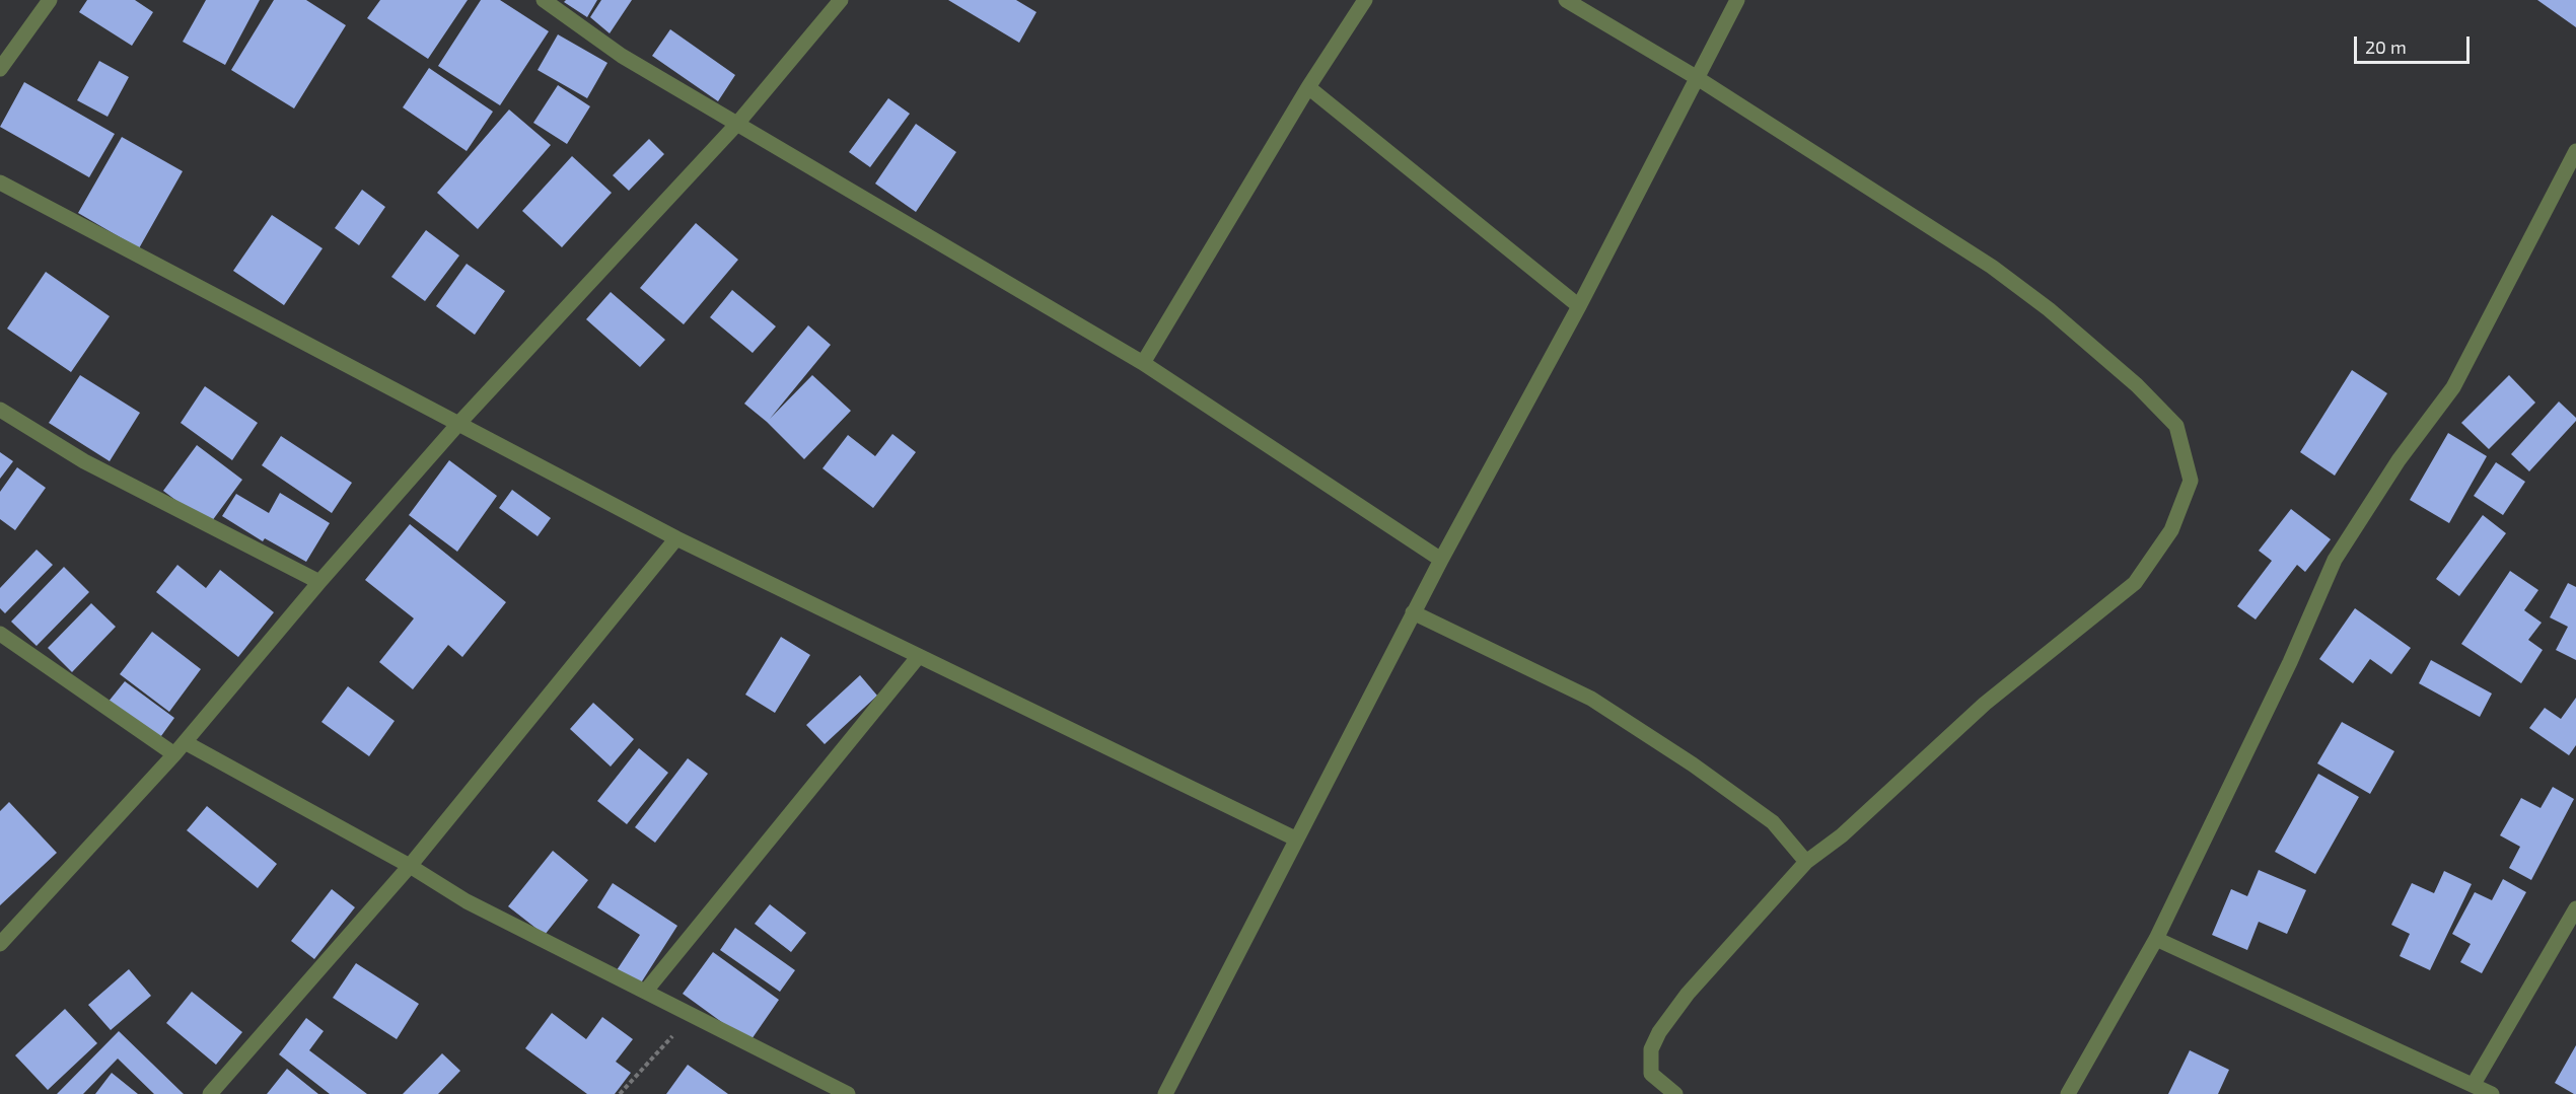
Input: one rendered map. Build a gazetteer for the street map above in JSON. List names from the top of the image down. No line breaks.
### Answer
{"scale_bar":"20 m"}
